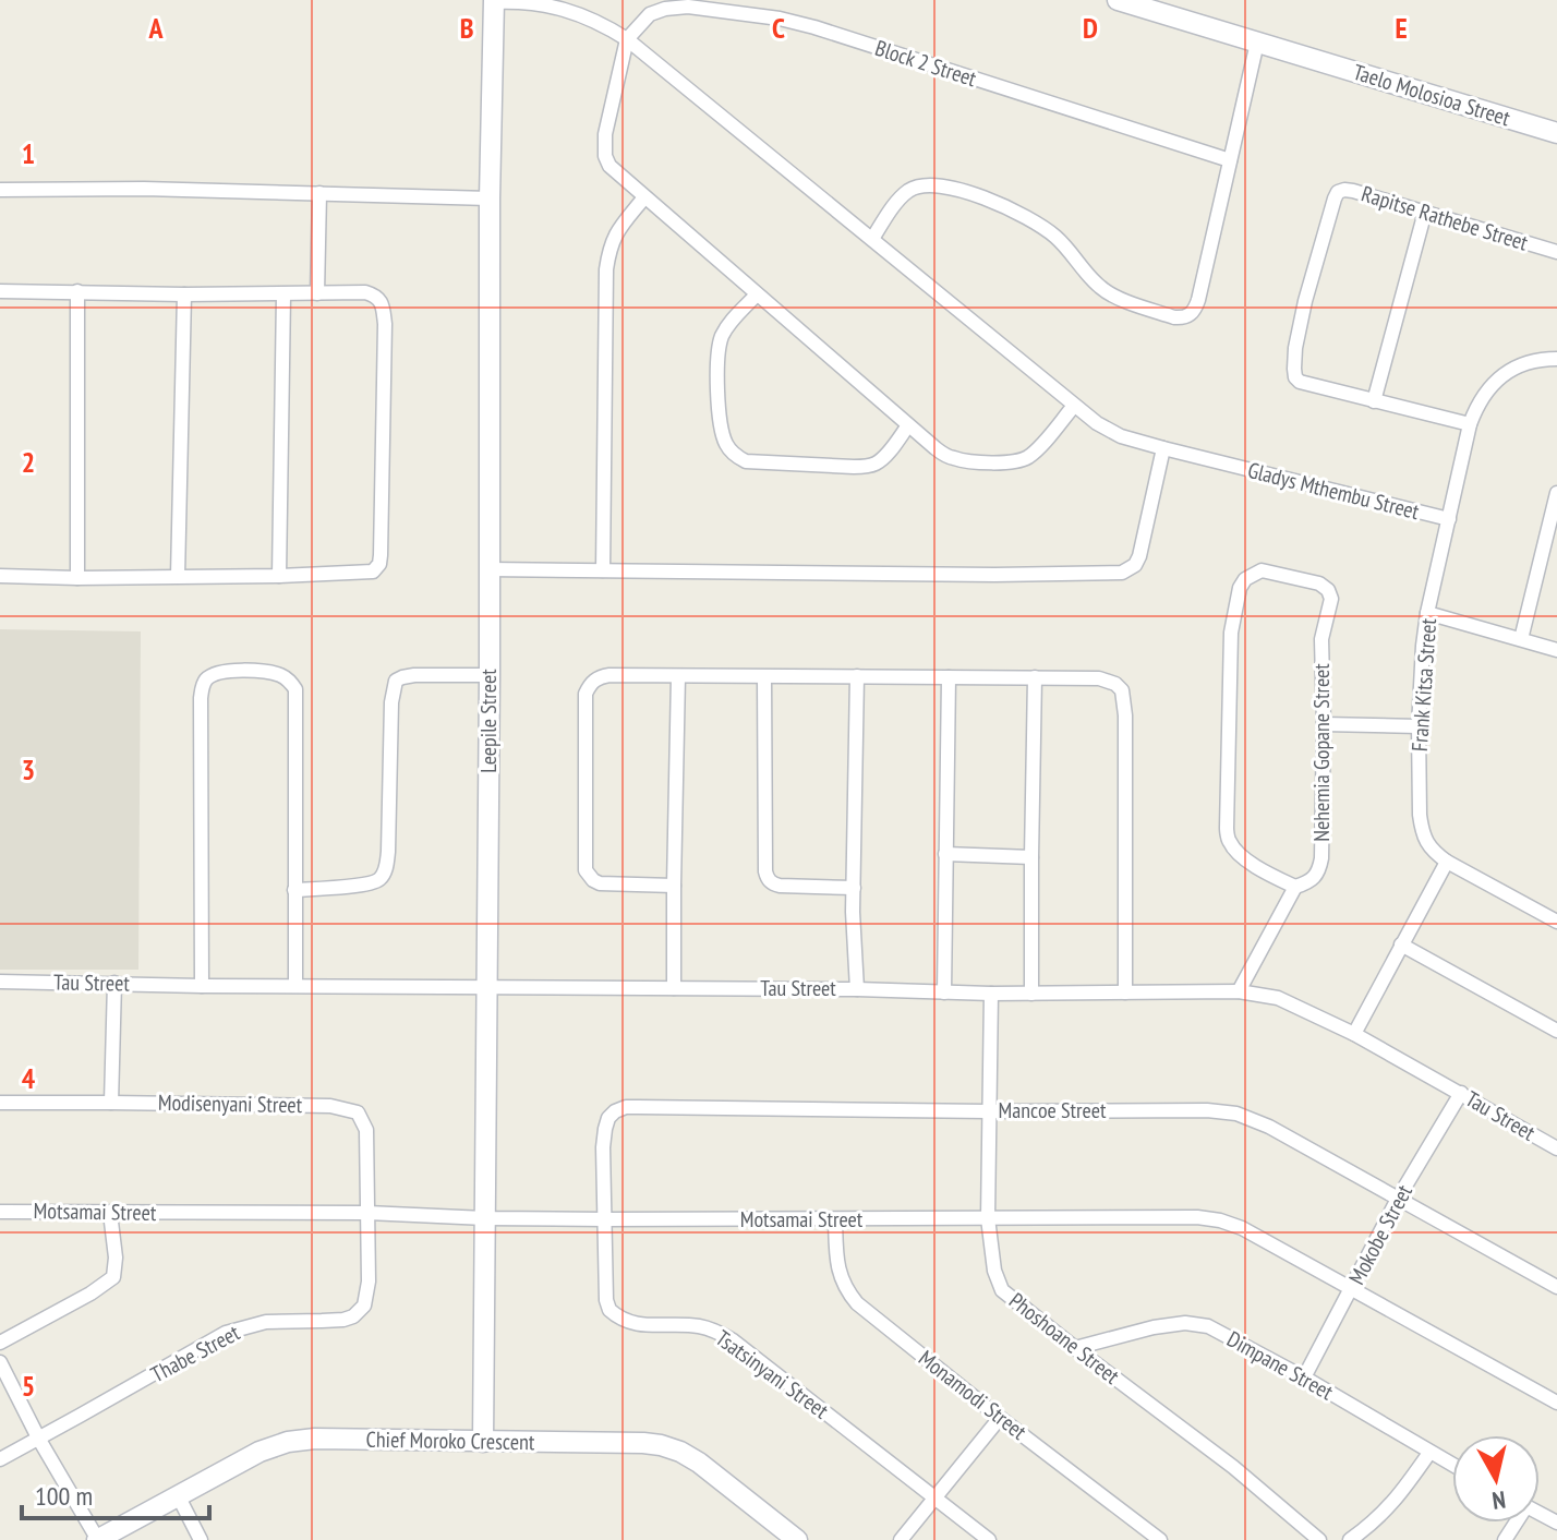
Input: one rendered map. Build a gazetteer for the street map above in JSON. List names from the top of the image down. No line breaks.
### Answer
{"streets":{"street":["Block 2 Street","Taelo Molosioa Street","Rapitse Rathebe Street","Gladys Mthembu Street","Frank Kitsa Street","Leepile Street","Nehemia Gopane Street","Tau Street","Modisenyani Street","Mancoe Street","Motsamai Street","Mokobe Street","Phoshoane Street","Thabe Street","Dimpane Street","Tsatsinyani Street","Monamodi Street","Chief Moroko Crescent"]},"crossings":[["Block 2 Street","Gladys Mthembu Street"],["Rapitse Rathebe Street","Frank Kitsa Street"],["Gladys Mthembu Street","Frank Kitsa Street"],["Gladys Mthembu Street","Leepile Street"],["Leepile Street","Tau Street"],["Leepile Street","Motsamai Street"],["Leepile Street","Chief Moroko Crescent"],["Tau Street","Mokobe Street"],["Tau Street","Phoshoane Street"],["Modisenyani Street","Motsamai Street"],["Modisenyani Street","Thabe Street"],["Mancoe Street","Motsamai Street"],["Mancoe Street","Mokobe Street"],["Mancoe Street","Phoshoane Street"],["Mancoe Street","Tsatsinyani Street"],["Motsamai Street","Mokobe Street"],["Motsamai Street","Phoshoane Street"],["Motsamai Street","Thabe Street"],["Motsamai Street","Tsatsinyani Street"],["Motsamai Street","Monamodi Street"],["Mokobe Street","Dimpane Street"],["Phoshoane Street","Dimpane Street"]],"scale_bar":"100 m","north":"bottom","grid":{"columns":["A","B","C","D","E"],"rows":["1","2","3","4","5"]}}
